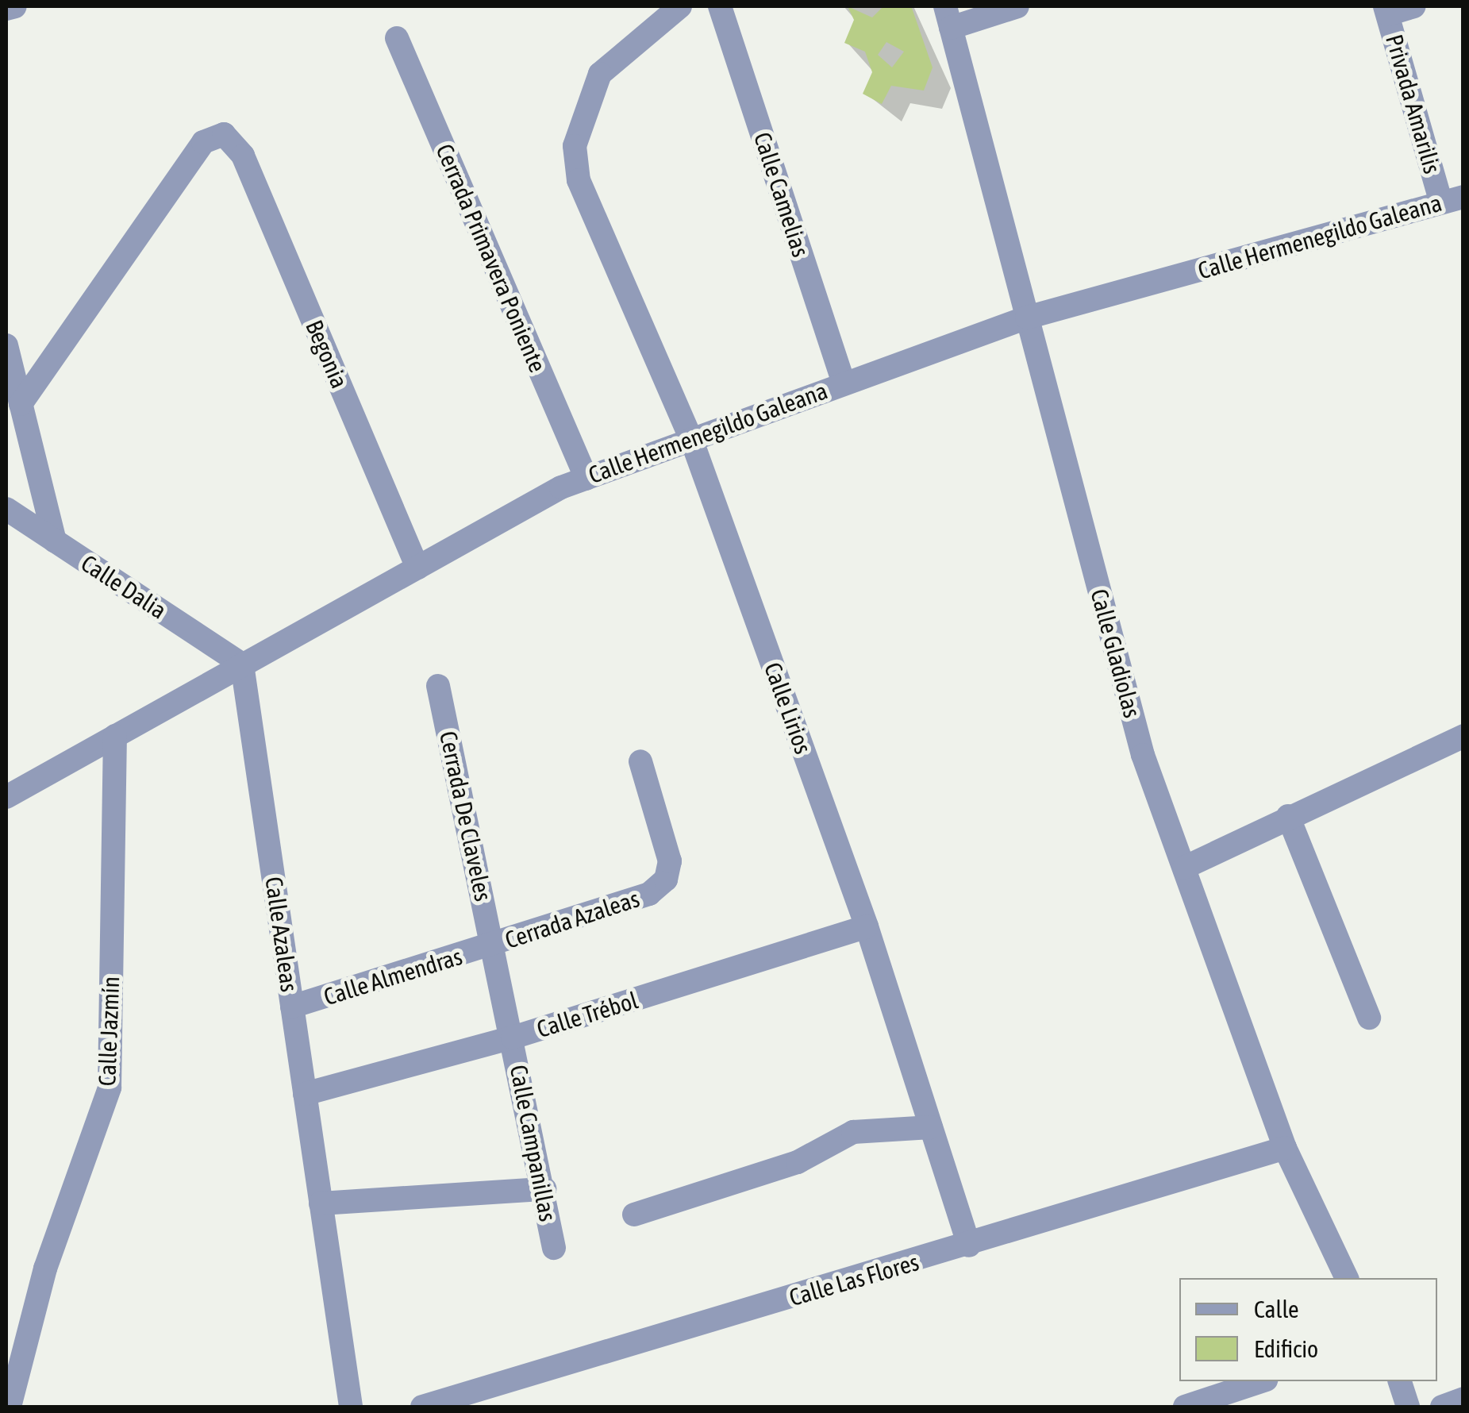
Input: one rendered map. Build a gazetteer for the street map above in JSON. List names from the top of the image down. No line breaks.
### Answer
{"streets":{"street":["Privada Amarilis","Calle Camelias","Calle Hermenegildo Galeana","Cerrada Primavera Poniente","Begonia","Calle Dalia","Calle Gladiolas","Calle Lirios","Cerrada De Claveles","Cerrada Azaleas","Calle Azaleas","Calle Almendras","Calle Trébol","Calle Jazmín","Calle Campanillas","Calle Las Flores"]},"crossings":[["Privada Amarilis","Calle Hermenegildo Galeana"],["Calle Camelias","Calle Hermenegildo Galeana"],["Calle Hermenegildo Galeana","Cerrada Primavera Poniente"],["Calle Hermenegildo Galeana","Begonia"],["Calle Hermenegildo Galeana","Calle Dalia"],["Calle Hermenegildo Galeana","Calle Gladiolas"],["Calle Hermenegildo Galeana","Calle Lirios"],["Calle Hermenegildo Galeana","Calle Azaleas"],["Calle Hermenegildo Galeana","Calle Jazmín"],["Calle Dalia","Calle Azaleas"],["Calle Gladiolas","Calle Las Flores"],["Calle Lirios","Calle Trébol"],["Calle Lirios","Calle Las Flores"],["Cerrada De Claveles","Cerrada Azaleas"],["Cerrada De Claveles","Calle Almendras"],["Cerrada De Claveles","Calle Trébol"],["Cerrada De Claveles","Calle Campanillas"],["Cerrada Azaleas","Calle Almendras"],["Calle Azaleas","Calle Almendras"],["Calle Azaleas","Calle Trébol"],["Calle Trébol","Calle Campanillas"]],"legend":["Calle","Edificio"]}
